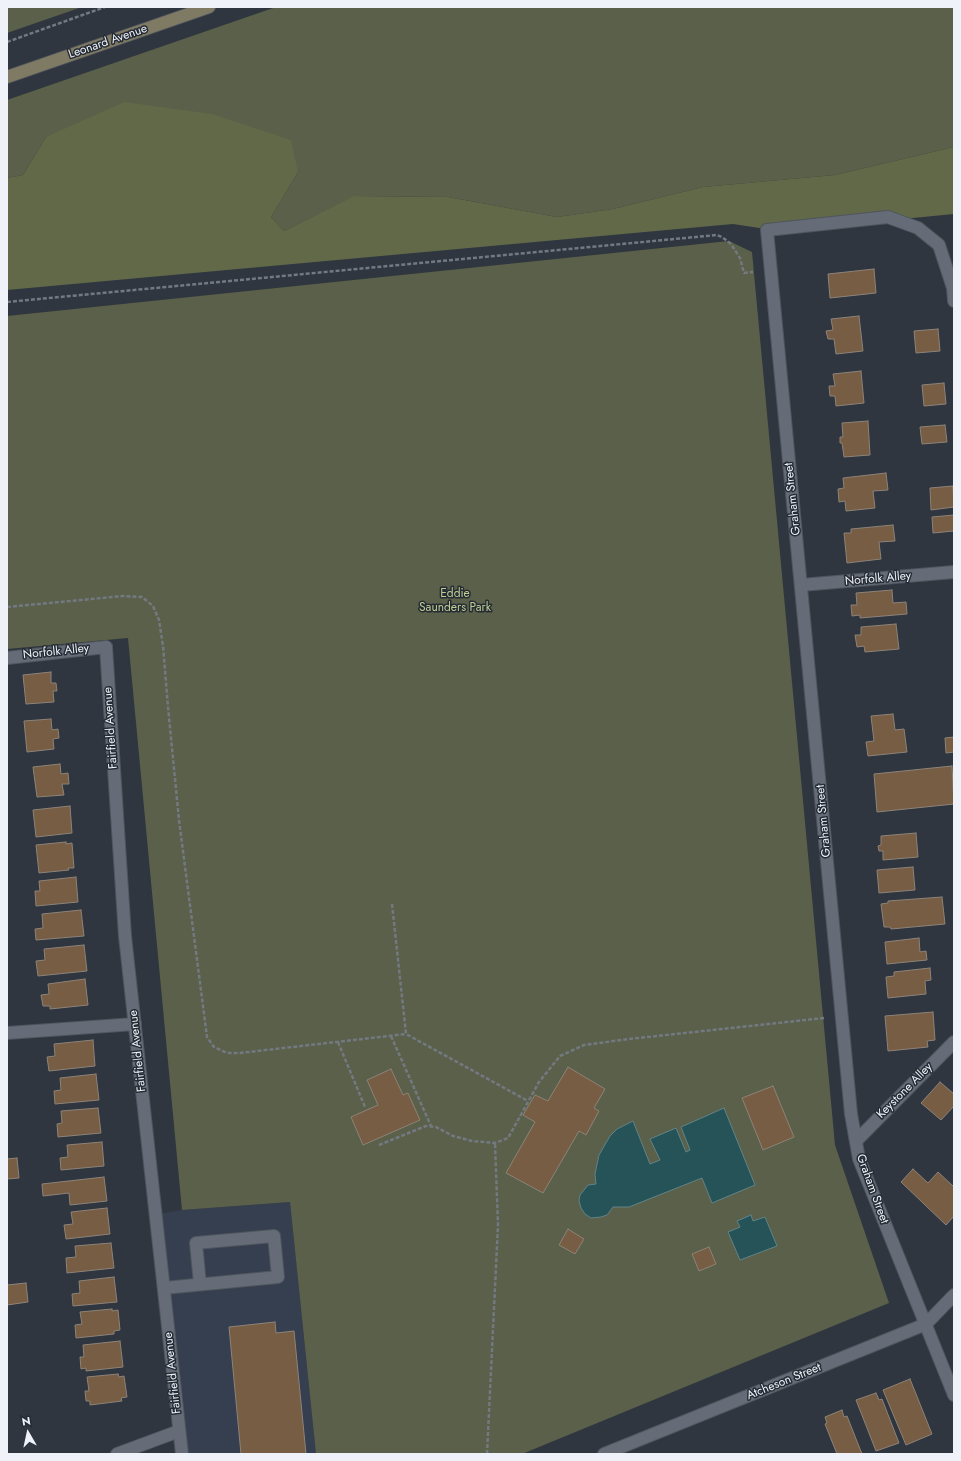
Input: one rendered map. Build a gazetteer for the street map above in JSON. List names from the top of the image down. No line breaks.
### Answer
{"streets":{"street":["Leonard Avenue","Graham Street","Norfolk Alley","Fairfield Avenue","Keystone Alley","Atcheson Street"]},"crossings":[["Graham Street","Norfolk Alley"],["Graham Street","Keystone Alley"],["Graham Street","Atcheson Street"],["Norfolk Alley","Fairfield Avenue"]],"parks":["Eddie Saunders Park"],"north":"top"}
